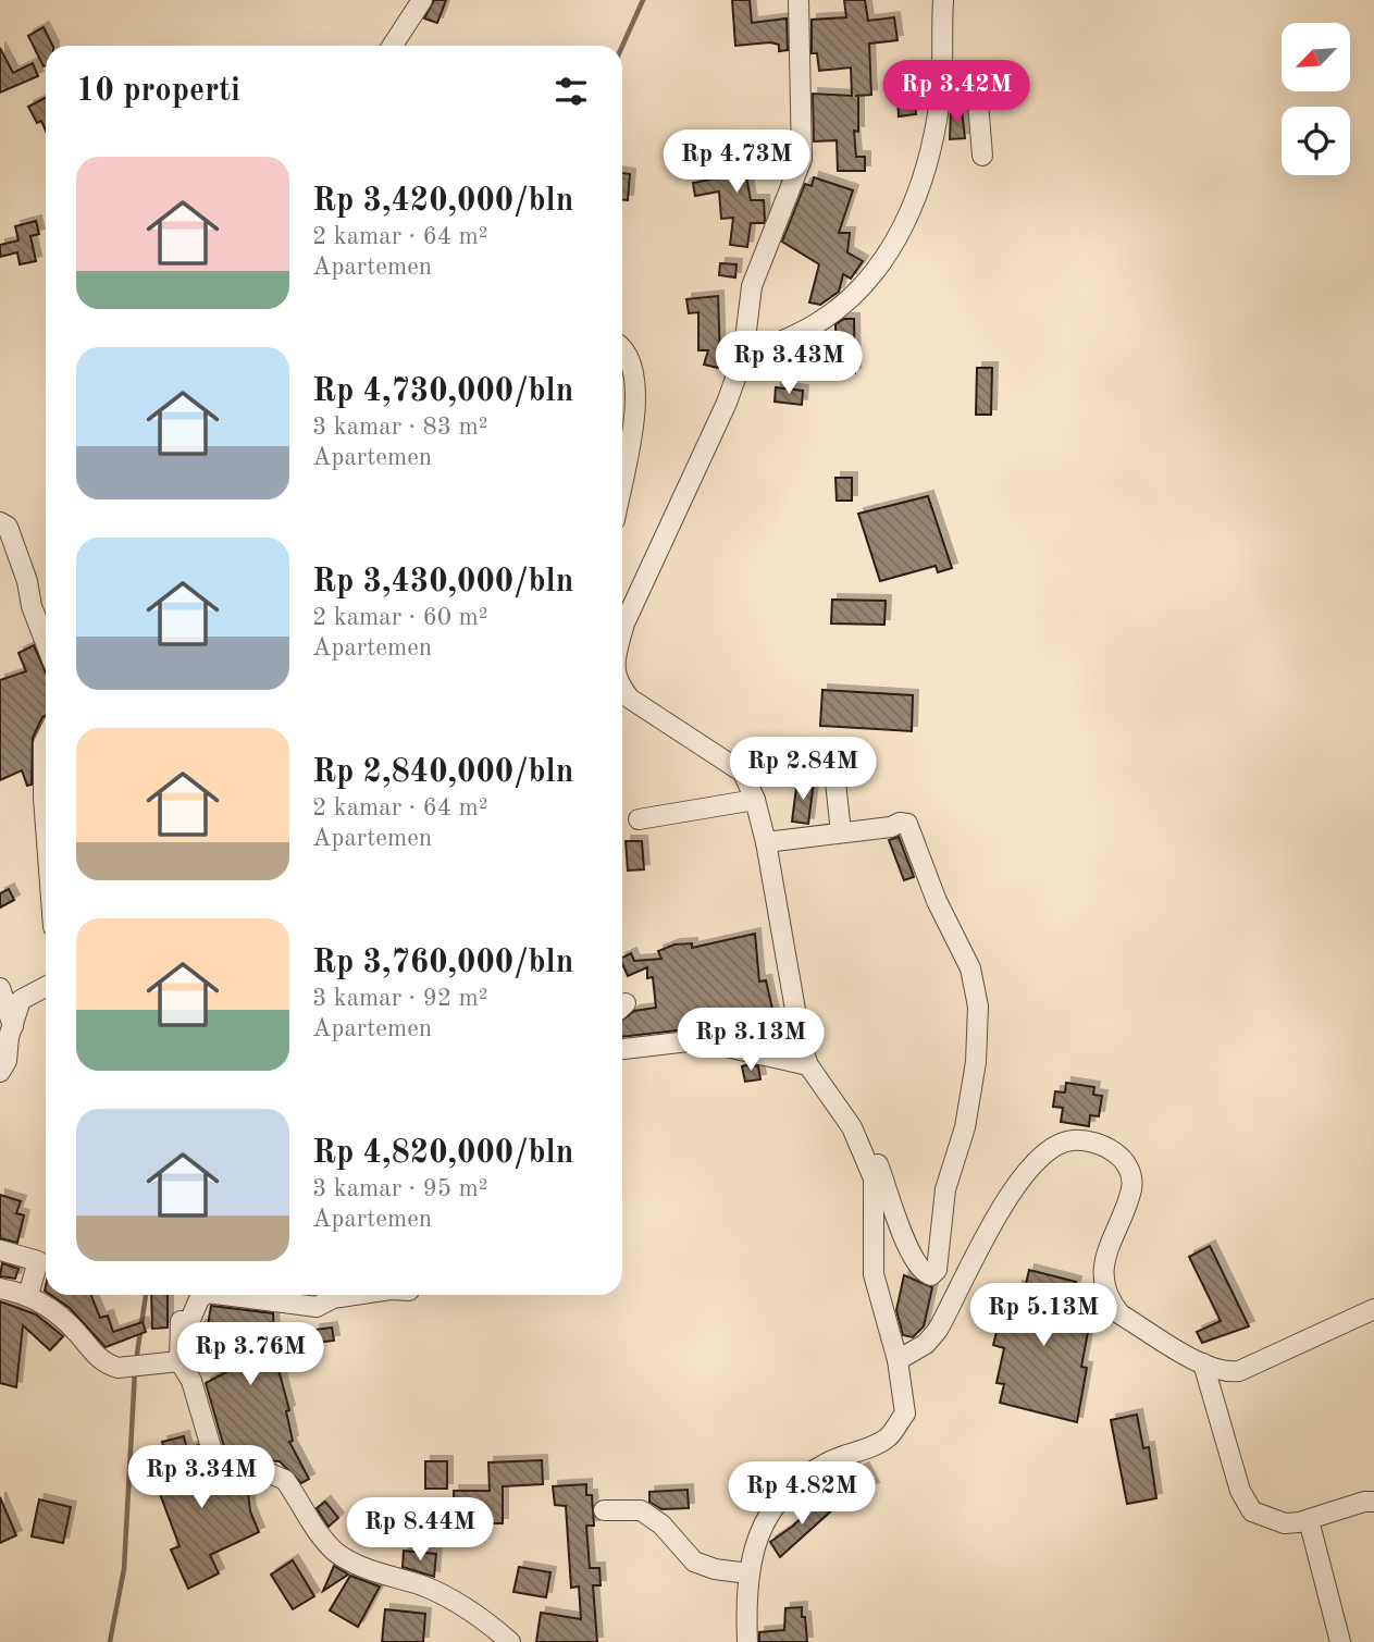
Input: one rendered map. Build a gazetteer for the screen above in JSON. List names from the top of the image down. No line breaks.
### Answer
{"north":"bottom left","page":{"heading":"10 properti","price":["Rp 3.42M","Rp 4.73M","Rp 3.43M","Rp 2.84M","Rp 3.13M","Rp 5.13M","Rp 3.76M","Rp 3.34M","Rp 4.82M","Rp 8.44M"],"list":[{"name":"Rp 3,420,000/bln","note":"2 kamar · 64 m² · Apartemen"},{"name":"Rp 4,730,000/bln","note":"3 kamar · 83 m² · Apartemen"},{"name":"Rp 3,430,000/bln","note":"2 kamar · 60 m² · Apartemen"},{"name":"Rp 2,840,000/bln","note":"2 kamar · 64 m² · Apartemen"},{"name":"Rp 3,760,000/bln","note":"3 kamar · 92 m² · Apartemen"},{"name":"Rp 4,820,000/bln","note":"3 kamar · 95 m² · Apartemen"}]}}
